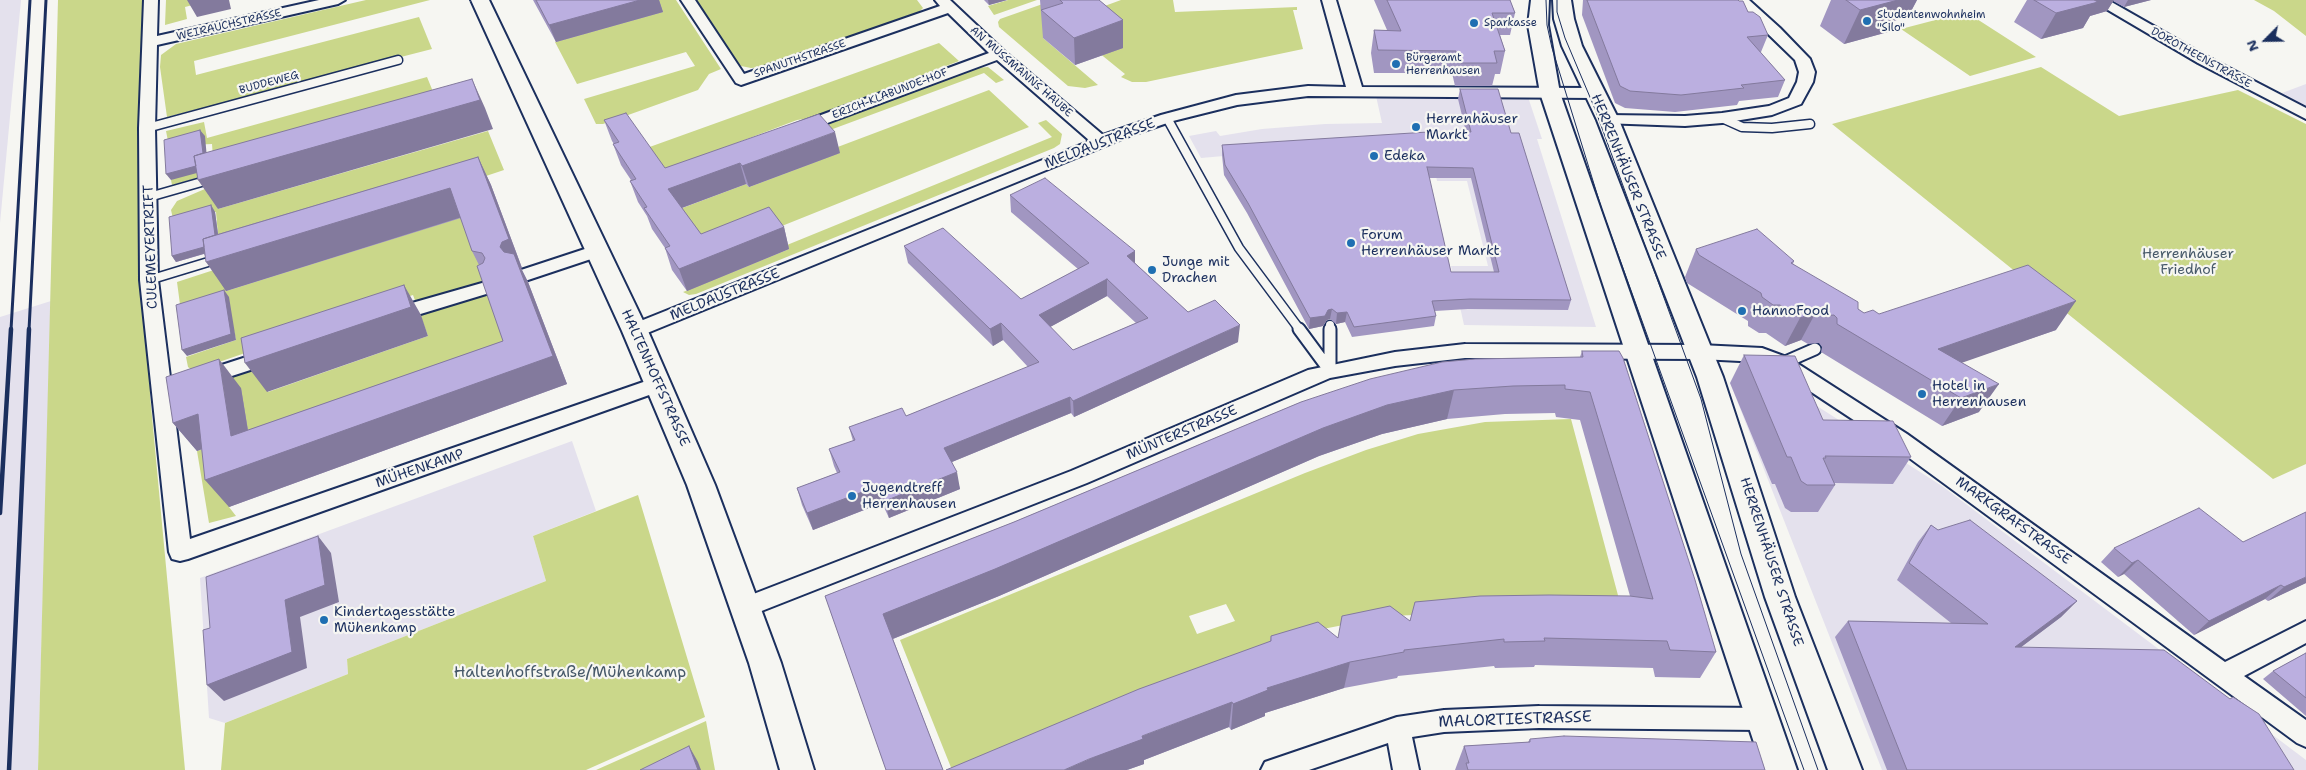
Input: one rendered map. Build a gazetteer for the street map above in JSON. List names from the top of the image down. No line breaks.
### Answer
{"streets":{"street":["WEIRAUCHSTRASSE","DOROTHEENSTRASSE","SPANUTHSTRASSE","AN MUSSMANNS HAUBE","ERICH-KLABUNDE-HOF","MELDAUSTRASSE","HERRENHÄUSER STRASSE","CULEMEYERTRIFT","HALTENHOFFSTRASSE","MÜNTERSTRASSE","MÜHENKAMP","MARKGRAFSTRASSE","MALORTIESTRASSE"],"lane":["BUDDEWEG"]},"crossings":[["WEIRAUCHSTRASSE","CULEMEYERTRIFT"],["SPANUTHSTRASSE","AN MUSSMANNS HAUBE"],["AN MUSSMANNS HAUBE","ERICH-KLABUNDE-HOF"],["AN MUSSMANNS HAUBE","MELDAUSTRASSE"],["BUDDEWEG","CULEMEYERTRIFT"],["MELDAUSTRASSE","HERRENHÄUSER STRASSE"],["MELDAUSTRASSE","HALTENHOFFSTRASSE"],["HERRENHÄUSER STRASSE","MARKGRAFSTRASSE"],["CULEMEYERTRIFT","MÜHENKAMP"],["HALTENHOFFSTRASSE","MÜNTERSTRASSE"],["HALTENHOFFSTRASSE","MÜHENKAMP"]],"parks":["Herrenhäuser Friedhof","Haltenhoffstraße/Mühenkamp"],"places":["Studentenwohnheim \"Silo\"","Sparkasse","Bürgeramt Herrenhausen","Herrenhäuser Markt","Edeka","Forum Herrenhäuser Markt","Junge mit Drachen","HannoFood","Hotel in Herrenhausen","Jugendtreff Herrenhausen","Kindertagesstätte Mühenkamp"],"north":"bottom left"}
